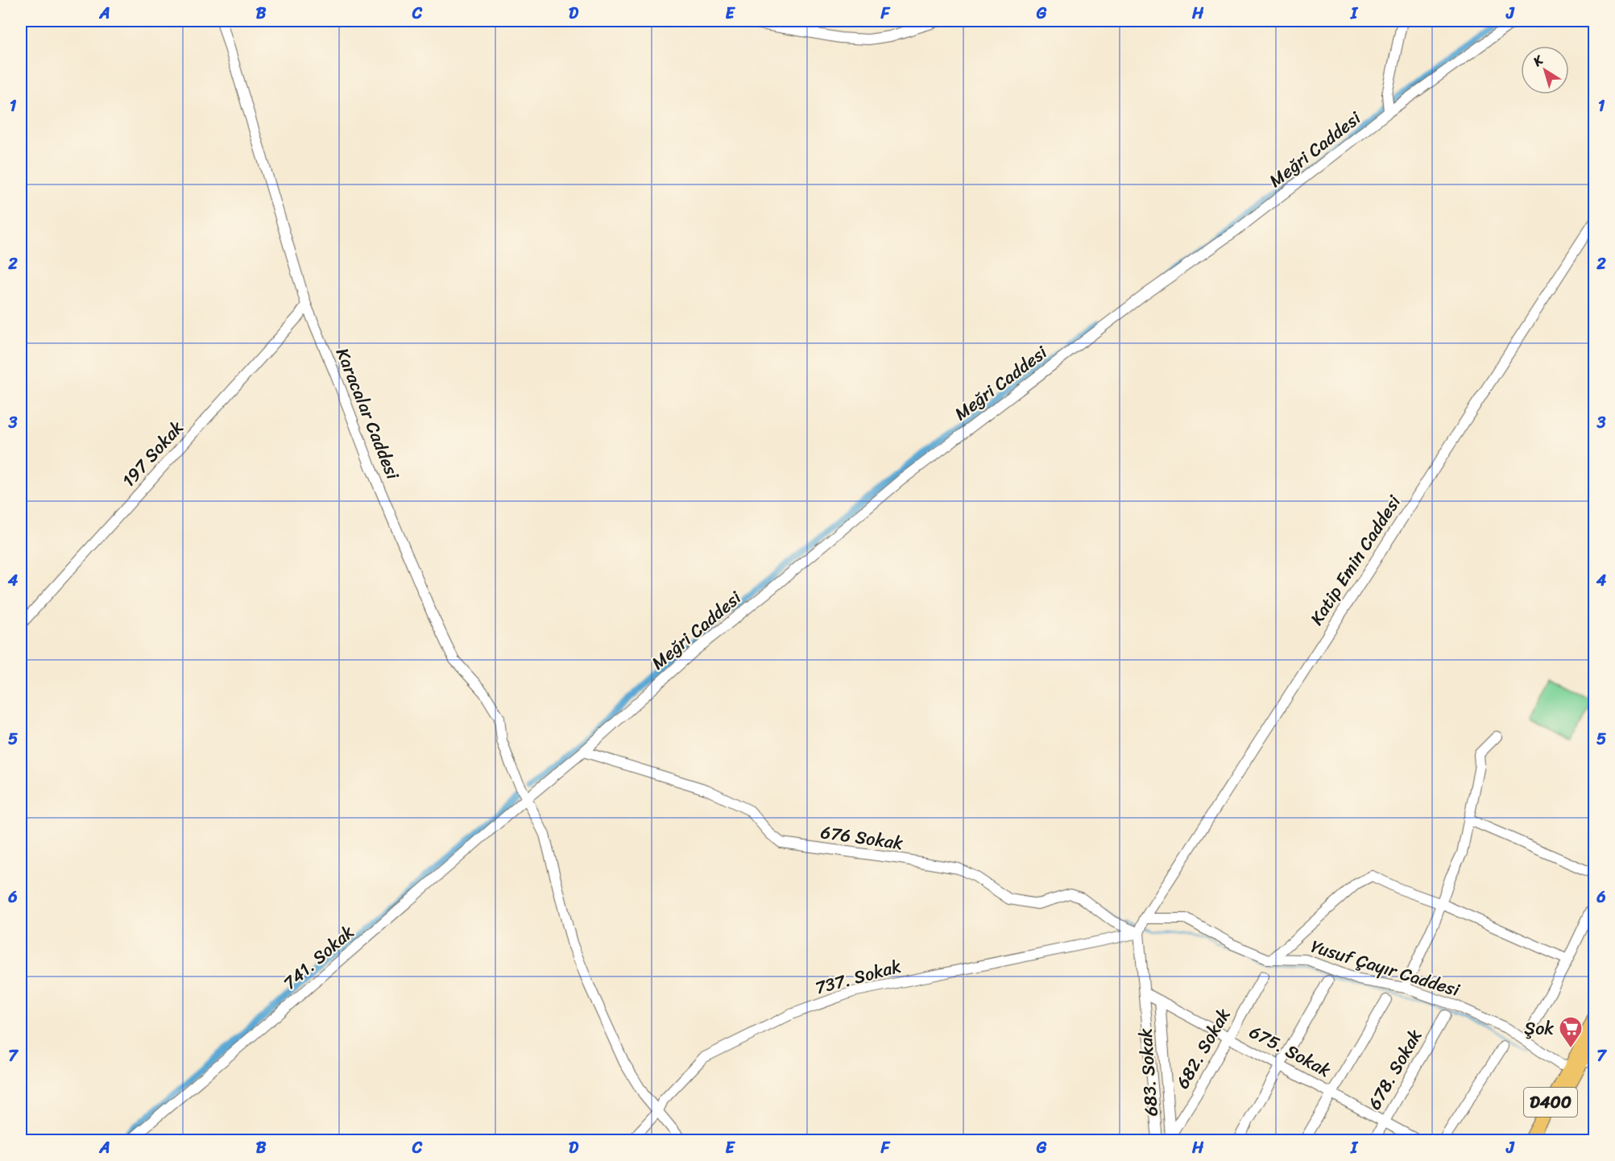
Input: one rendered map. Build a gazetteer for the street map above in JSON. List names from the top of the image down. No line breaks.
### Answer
{"streets":{"main road":["D400"],"street":["Meğri Caddesi","Karacalar Caddesi","197 Sokak","Katip Emin Caddesi","676 Sokak","741. Sokak","Yusuf Çayır Caddesi","737. Sokak","682. Sokak","675. Sokak","678. Sokak","683. Sokak"]},"crossings":[["Meğri Caddesi","Karacalar Caddesi"],["Meğri Caddesi","676 Sokak"],["Meğri Caddesi","741. Sokak"],["Karacalar Caddesi","197 Sokak"],["Karacalar Caddesi","741. Sokak"],["Karacalar Caddesi","737. Sokak"],["Katip Emin Caddesi","676 Sokak"],["Katip Emin Caddesi","Yusuf Çayır Caddesi"],["Katip Emin Caddesi","737. Sokak"],["676 Sokak","Yusuf Çayır Caddesi"],["676 Sokak","737. Sokak"],["Yusuf Çayır Caddesi","737. Sokak"],["Yusuf Çayır Caddesi","D400"],["682. Sokak","675. Sokak"],["682. Sokak","683. Sokak"],["675. Sokak","678. Sokak"],["675. Sokak","683. Sokak"]],"places":{"supermarket":["Şok"]},"north":"top left","grid":{"columns":["A","B","C","D","E","F","G","H","I","J"],"rows":["1","2","3","4","5","6","7"]}}
